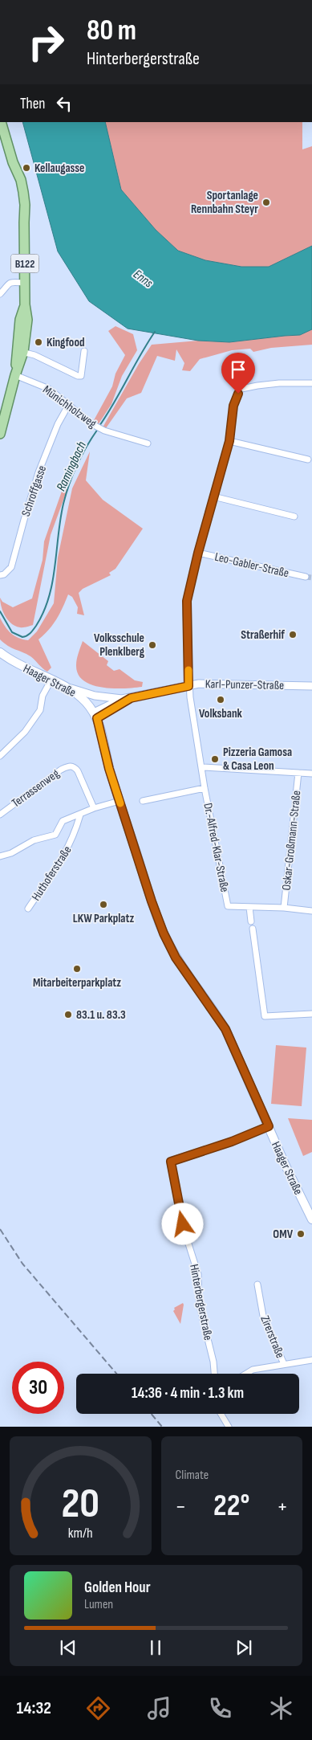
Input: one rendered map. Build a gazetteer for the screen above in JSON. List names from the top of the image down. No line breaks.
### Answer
{"streets":{"main road":["B122","Haager Straße"],"street":["Münichholzweg","Schroffgasse","Leo-Gabler-Straße","Karl-Punzer-Straße","Terrassenweg","Oskar-Großmann-Straße","Dr.-Alfred-Klar-Straße","Huthoferstraße","Hinterbergerstraße","Zirerstraße"]},"crossings":[["B122","Münichholzweg"],["Münichholzweg","Schroffgasse"],["Leo-Gabler-Straße","Karl-Punzer-Straße"],["Leo-Gabler-Straße","Dr.-Alfred-Klar-Straße"],["Haager Straße","Karl-Punzer-Straße"],["Haager Straße","Huthoferstraße"],["Haager Straße","Hinterbergerstraße"],["Karl-Punzer-Straße","Dr.-Alfred-Klar-Straße"],["Terrassenweg","Huthoferstraße"]],"water":["Enns","Ramingbach"],"places":["Kellaugasse","Sportanlage Rennbahn Steyr","Kingfood","Straßerhif","Volksschule Plenklberg","Volksbank","Pizzeria Gamosa & Casa Leon","LKW Parkplatz","Mitarbeiterparkplatz","83.1 u. 83.3","OMV"],"page":{"turn":["80 m","Hinterbergerstraße"],"then":"Then","limit":"30","trip":"14:36 · 4 min · 1.3 km","tile":"Climate","heat":["−","22°","+"],"song":["Golden Hour","Lumen"],"tabs":"14:32","gauge":["20","km/h"]}}
